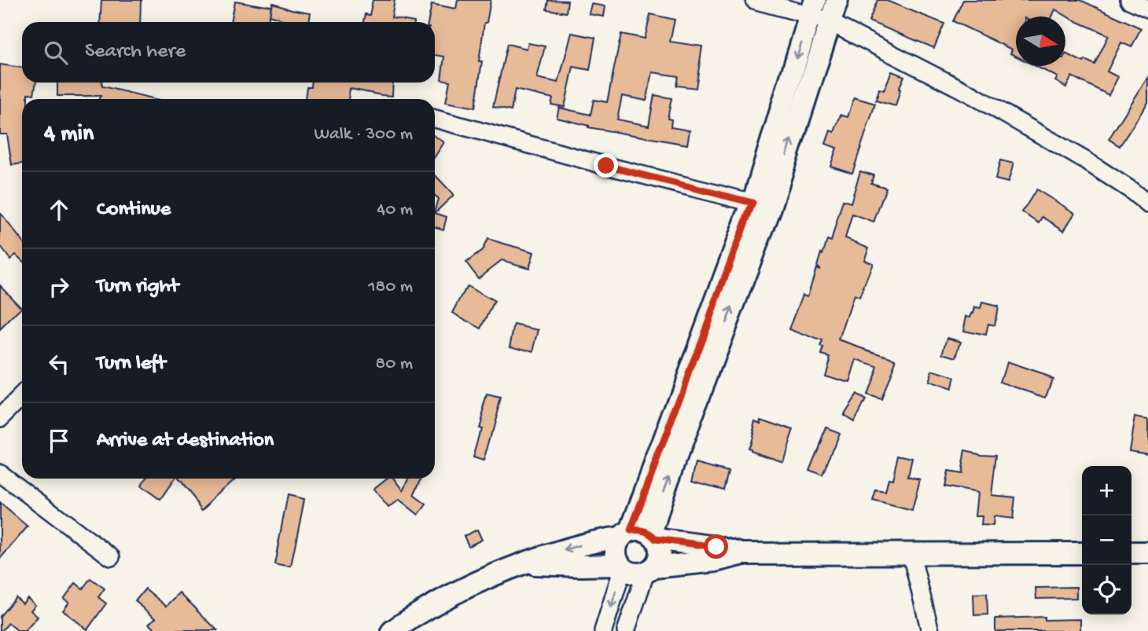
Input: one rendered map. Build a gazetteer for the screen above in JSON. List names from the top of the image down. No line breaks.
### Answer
{"north":"right","page":{"search":"Search here","heading":["4 min","Walk · 300 m"],"list":[["Continue","40 m"],["Turn right","180 m"],["Turn left","80 m"],"Arrive at destination"],"map_buttons":["+","−"]}}
